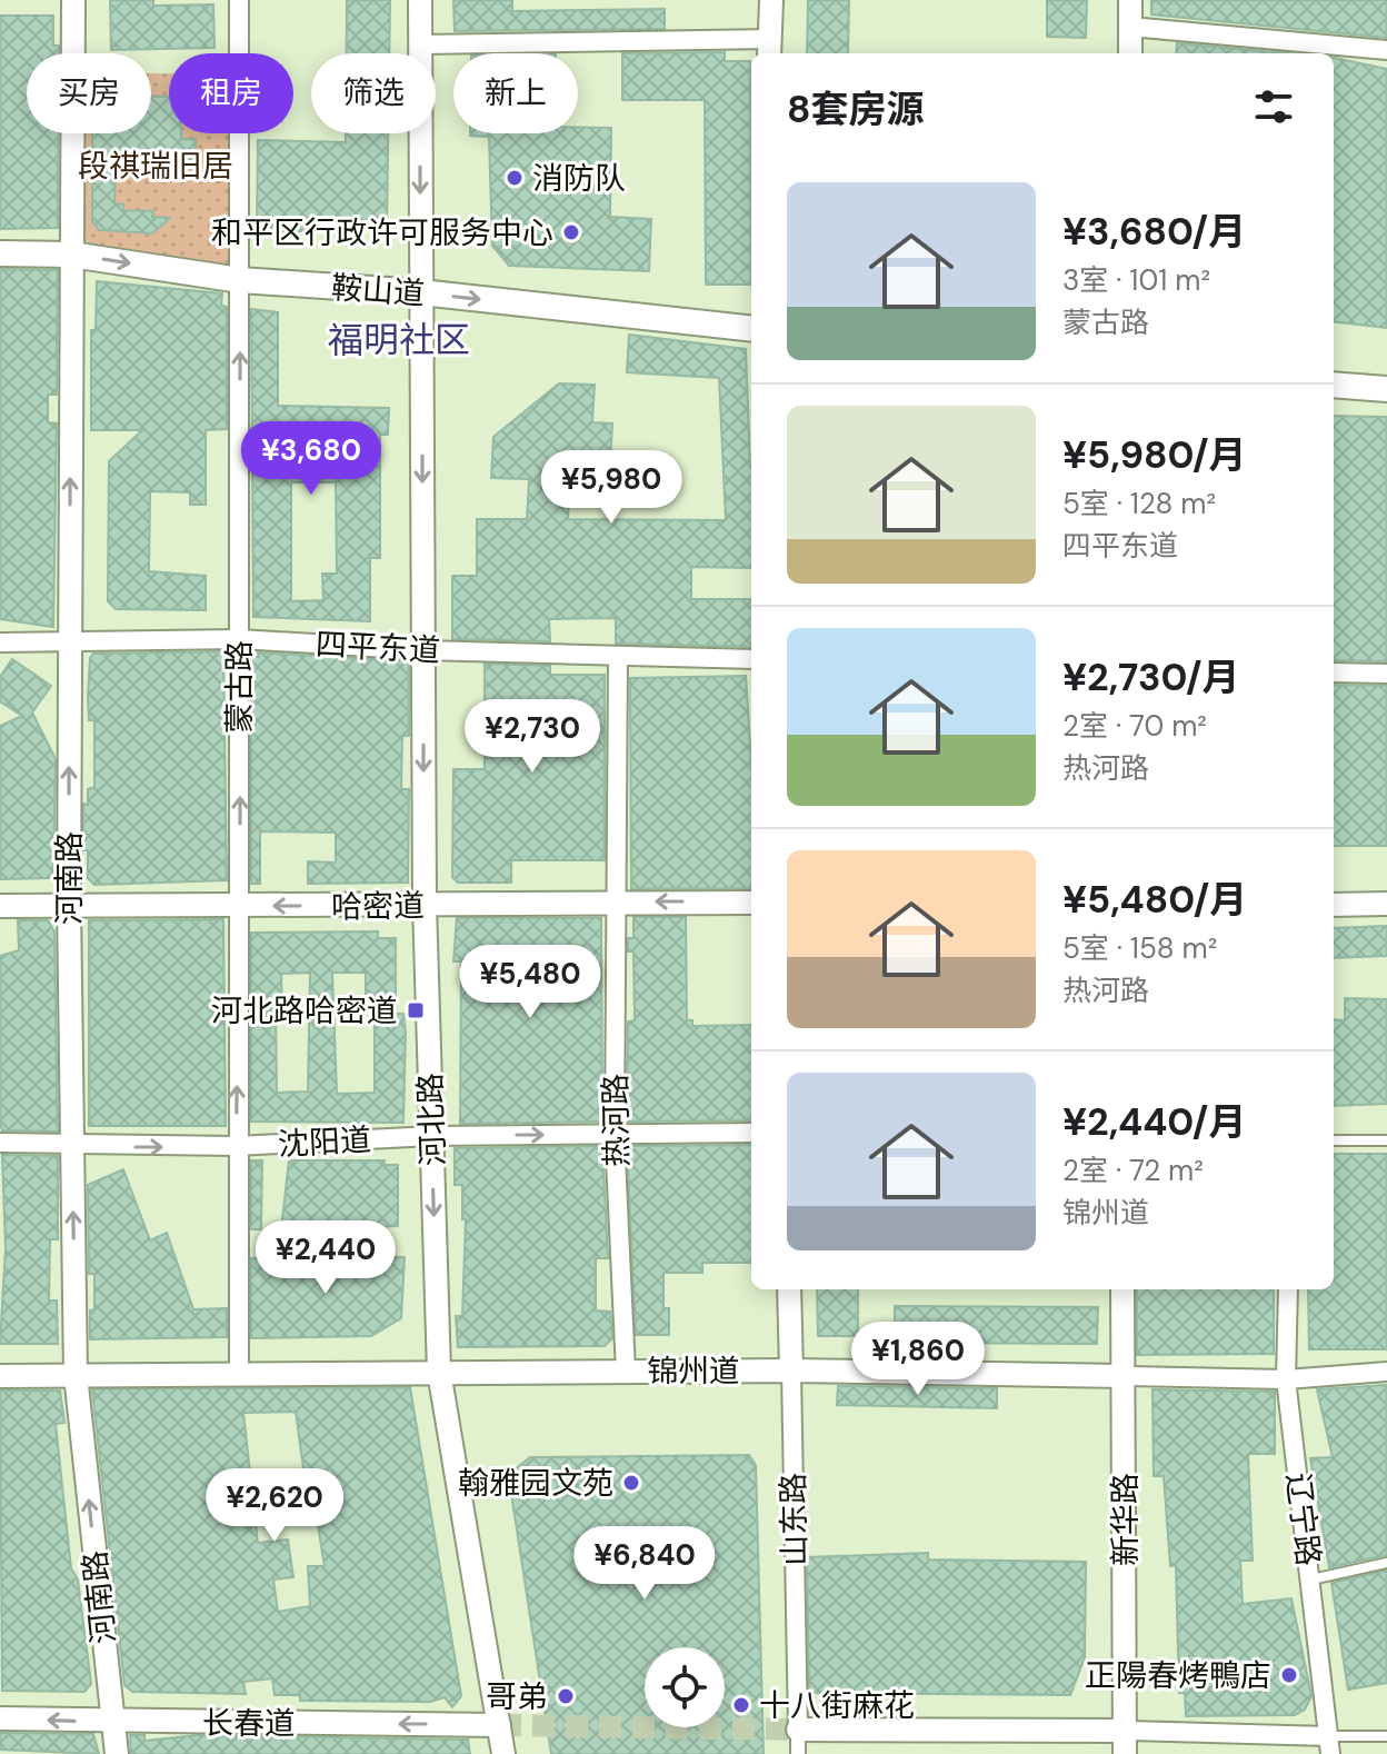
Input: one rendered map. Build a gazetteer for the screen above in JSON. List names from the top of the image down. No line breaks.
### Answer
{"streets":{"main road":["鞍山道"],"street":["四平东道","蒙古路","河南路","哈密道","河北路","热河路","沈阳道","锦州道","山东路","新华路","辽宁路","长春道"]},"crossings":[["鞍山道","蒙古路"],["鞍山道","河南路"],["鞍山道","河北路"],["四平东道","蒙古路"],["四平东道","河南路"],["四平东道","河北路"],["四平东道","热河路"],["蒙古路","哈密道"],["蒙古路","沈阳道"],["蒙古路","锦州道"],["河南路","哈密道"],["河南路","沈阳道"],["河南路","锦州道"],["河南路","长春道"],["哈密道","河北路"],["哈密道","热河路"],["河北路","沈阳道"],["河北路","锦州道"],["河北路","长春道"],["热河路","沈阳道"],["热河路","锦州道"],["锦州道","山东路"],["锦州道","新华路"],["锦州道","辽宁路"]],"one_way":["鞍山道","蒙古路","河南路","哈密道","河北路","沈阳道","长春道"],"districts":["福明社区"],"parks":["段祺瑞旧居"],"places":{"other":["消防队","和平区行政许可服务中心","翰雅园文苑","正陽春烤鴨店","哥弟","十八街麻花"],"transit":["河北路哈密道"]},"page":{"chip":["买房","租房","筛选","新上"],"heading":"8套房源","list":[{"name":"¥3,680/月","note":"3室 · 101 m² · 蒙古路"},{"name":"¥5,980/月","note":"5室 · 128 m² · 四平东道"},{"name":"¥2,730/月","note":"2室 · 70 m² · 热河路"},{"name":"¥5,480/月","note":"5室 · 158 m² · 热河路"},{"name":"¥2,440/月","note":"2室 · 72 m² · 锦州道"}],"price":["¥3,680","¥5,980","¥2,730","¥5,480","¥2,440","¥1,860","¥2,620","¥6,840"]}}
